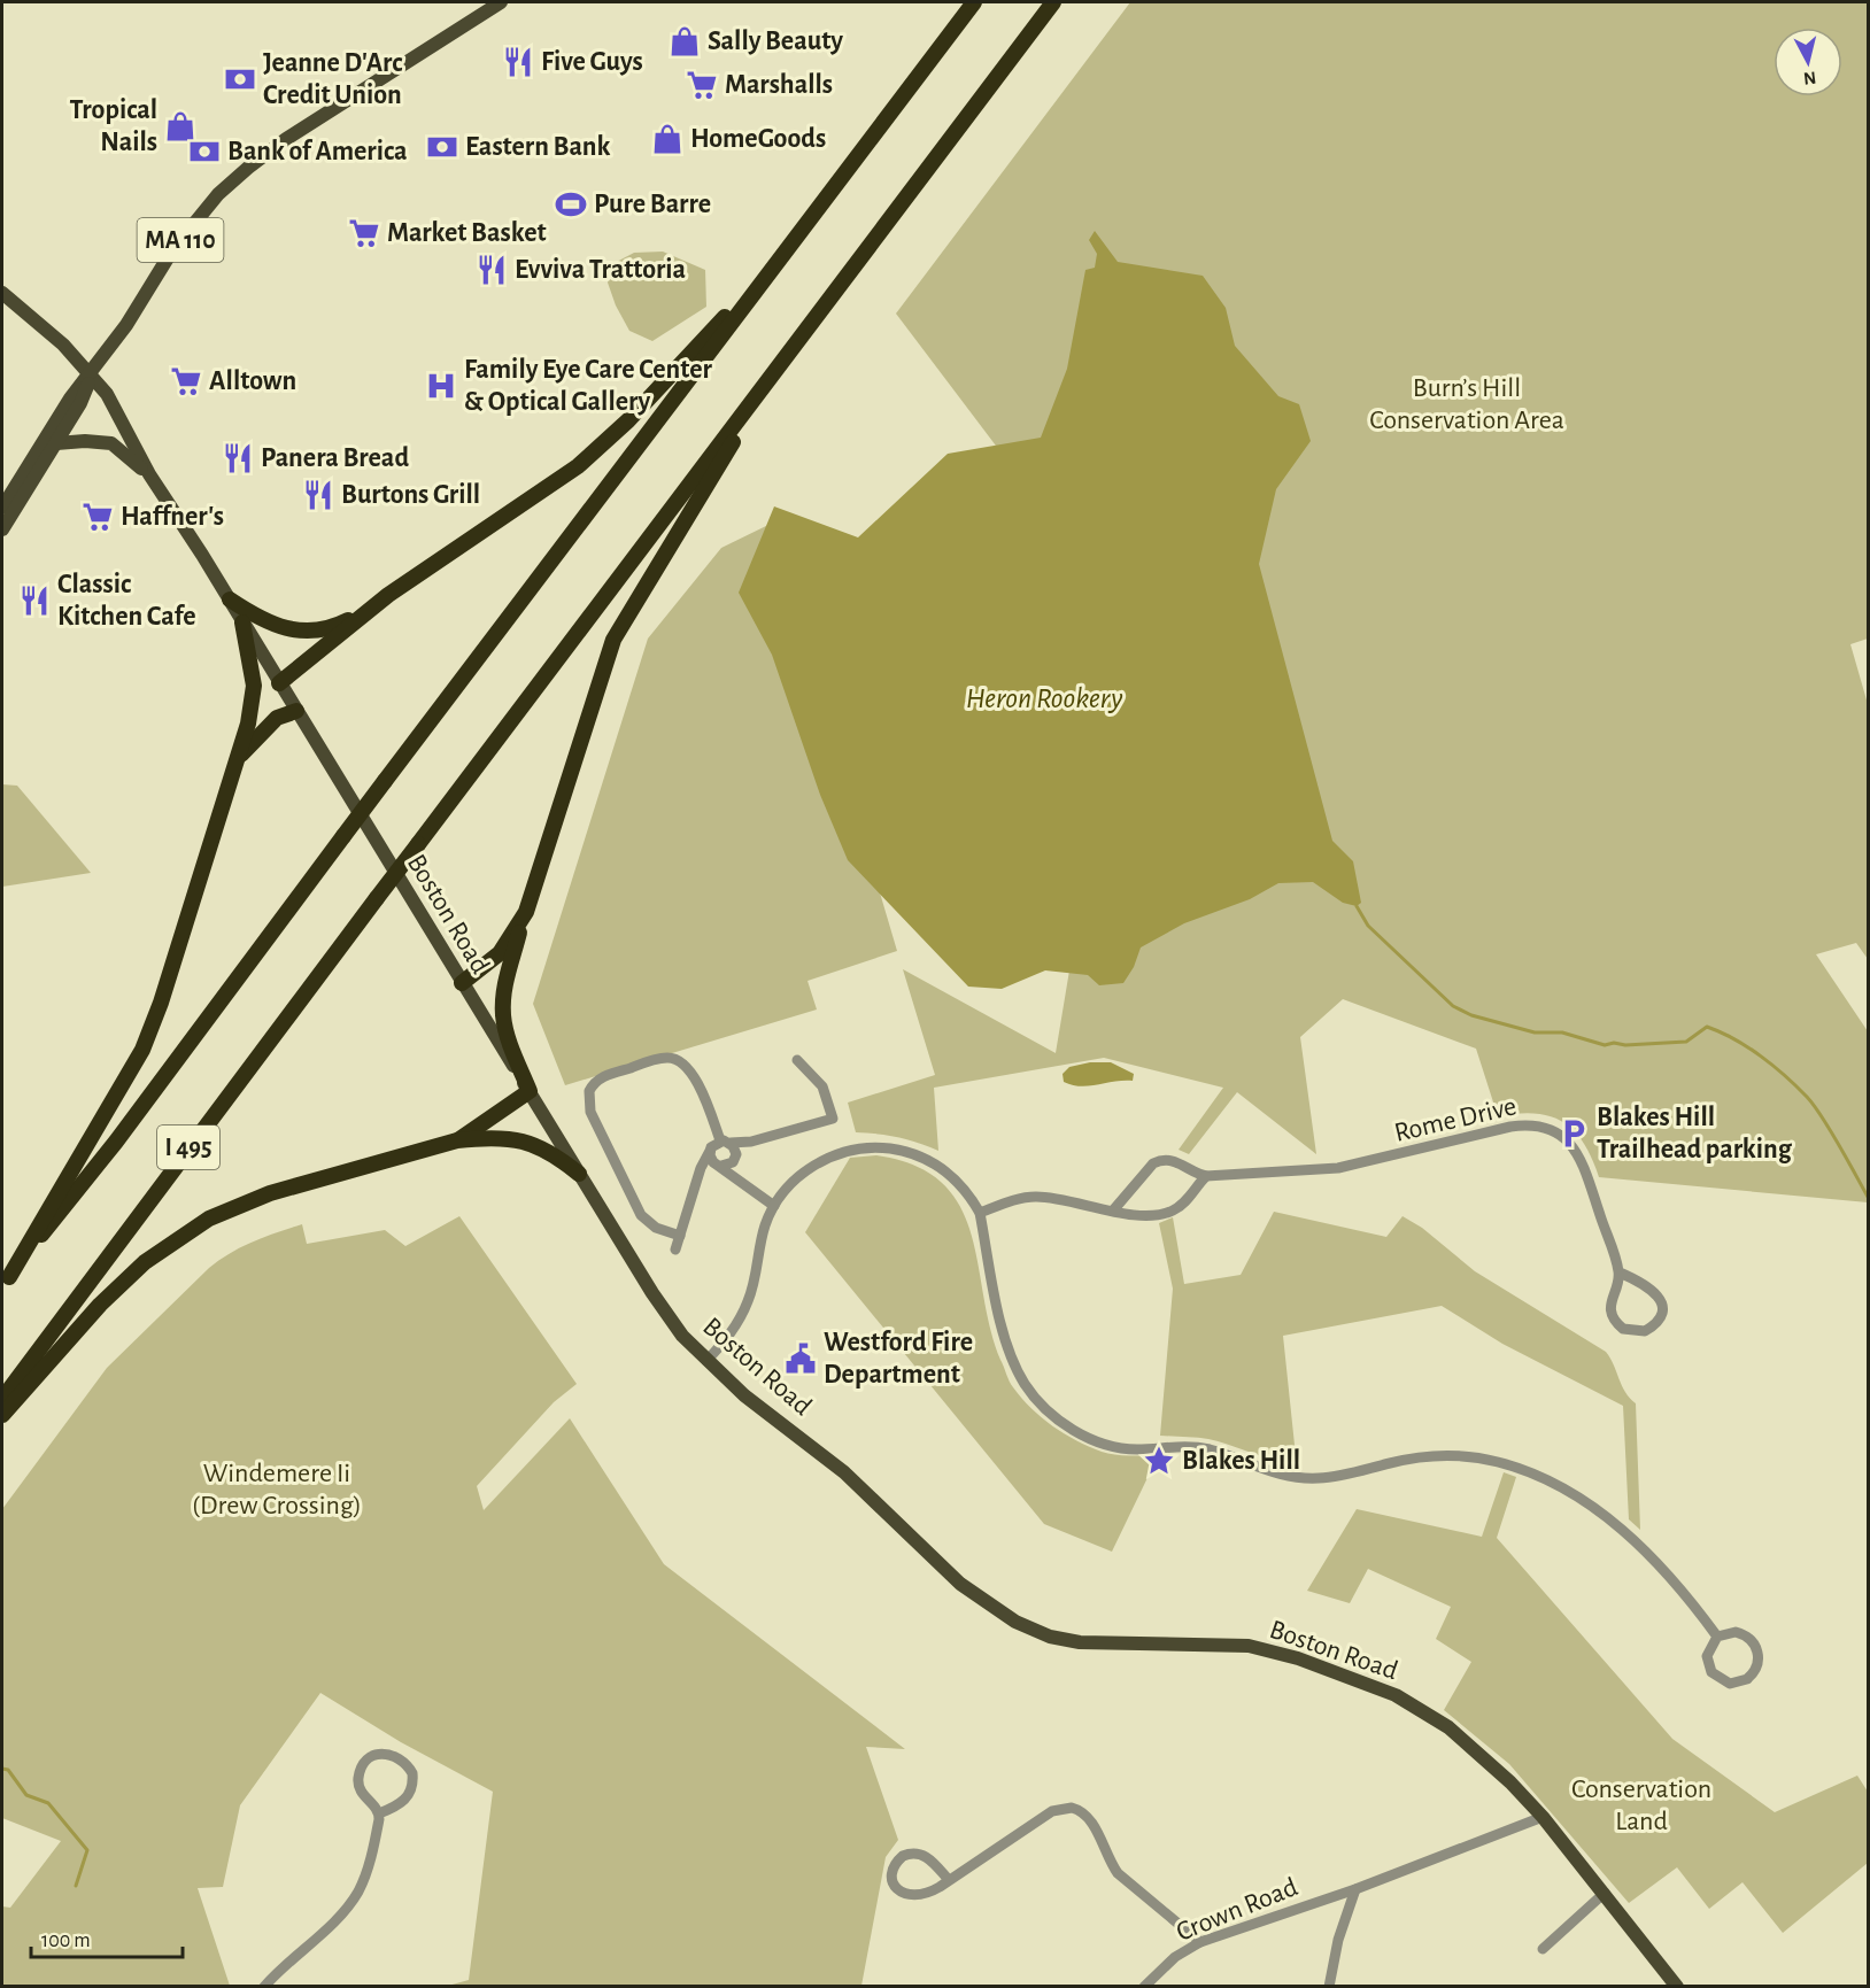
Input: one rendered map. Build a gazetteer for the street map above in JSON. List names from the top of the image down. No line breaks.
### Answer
{"streets":{"highway":["I 495"],"main road":["MA 110","Boston Road"],"street":["Rome Drive","Crown Road"]},"crossings":[["MA 110","Boston Road"],["Boston Road","Crown Road"]],"water":["Heron Rookery"],"parks":["Burn’s Hill Conservation Area","Windemere Ii (Drew Crossing)","Conservation Land"],"places":{"shop":["Sally Beauty","Tropical Nails","HomeGoods"],"restaurant":["Five Guys","Evviva Trattoria","Panera Bread","Burtons Grill","Classic Kitchen Cafe"],"bank":["Jeanne D'Arc Credit Union","Eastern Bank","Bank of America"],"supermarket":["Marshalls","Market Basket","Alltown","Haffner's"],"sports":["Pure Barre"],"hospital":["Family Eye Care Center & Optical Gallery"],"parking":["Blakes Hill Trailhead parking"],"public building":["Westford Fire Department"],"place":["Blakes Hill"]},"scale_bar":"100 m","north":"bottom"}
